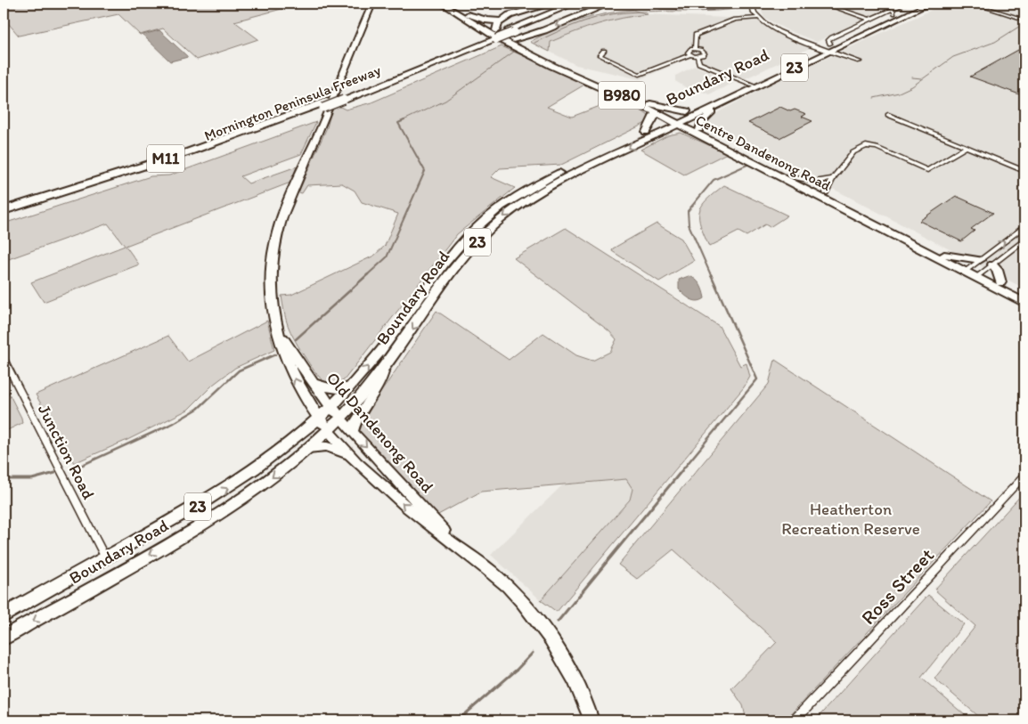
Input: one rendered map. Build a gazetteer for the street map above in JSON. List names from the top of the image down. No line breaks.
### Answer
{"streets":{"highway":["Mornington Peninsula Freeway","M11"],"main road":["23","Boundary Road","B980","Centre Dandenong Road","Old Dandenong Road"],"street":["Junction Road","Ross Street"]},"crossings":[["Boundary Road","Centre Dandenong Road"],["Boundary Road","Old Dandenong Road"],["Boundary Road","Junction Road"],["Mornington Peninsula Freeway","Centre Dandenong Road"]],"parks":["Heatherton Recreation Reserve"]}
